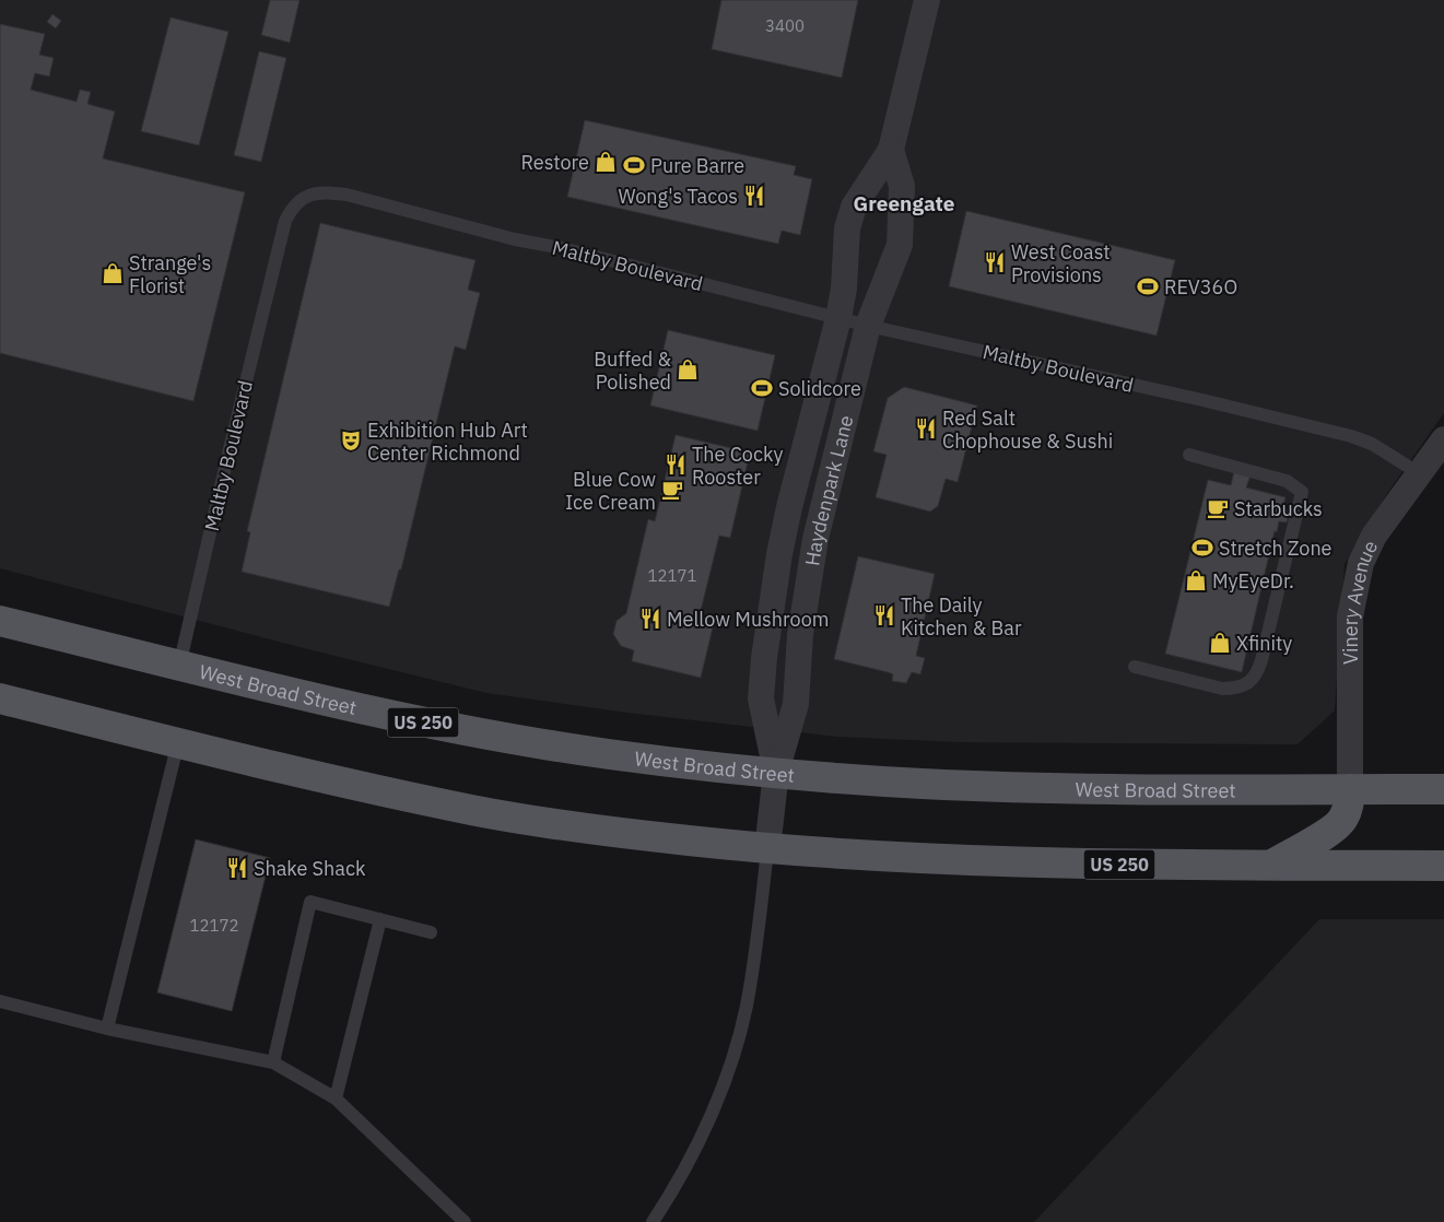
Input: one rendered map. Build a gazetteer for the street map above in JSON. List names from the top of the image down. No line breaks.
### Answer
{"streets":{"main road":["West Broad Street","US 250"],"street":["Haydenpark Lane","Vinery Avenue"],"lane":["Maltby Boulevard"]},"crossings":[["Maltby Boulevard","Haydenpark Lane"],["Maltby Boulevard","Vinery Avenue"],["Maltby Boulevard","West Broad Street"],["Haydenpark Lane","West Broad Street"],["Haydenpark Lane","US 250"],["Vinery Avenue","West Broad Street"]],"districts":["Greengate"],"places":{"shop":["Restore","Strange's Florist","Buffed & Polished","MyEyeDr.","Xfinity"],"sports":["Pure Barre","REV36O","Solidcore","Stretch Zone"],"restaurant":["Wong's Tacos","West Coast Provisions","Red Salt Chophouse & Sushi","The Cocky Rooster","The Daily Kitchen & Bar","Mellow Mushroom","Shake Shack"],"theatre":["Exhibition Hub Art Center Richmond"],"cafe":["Blue Cow Ice Cream","Starbucks"]},"house_numbers":["3400","12171","12172"]}
